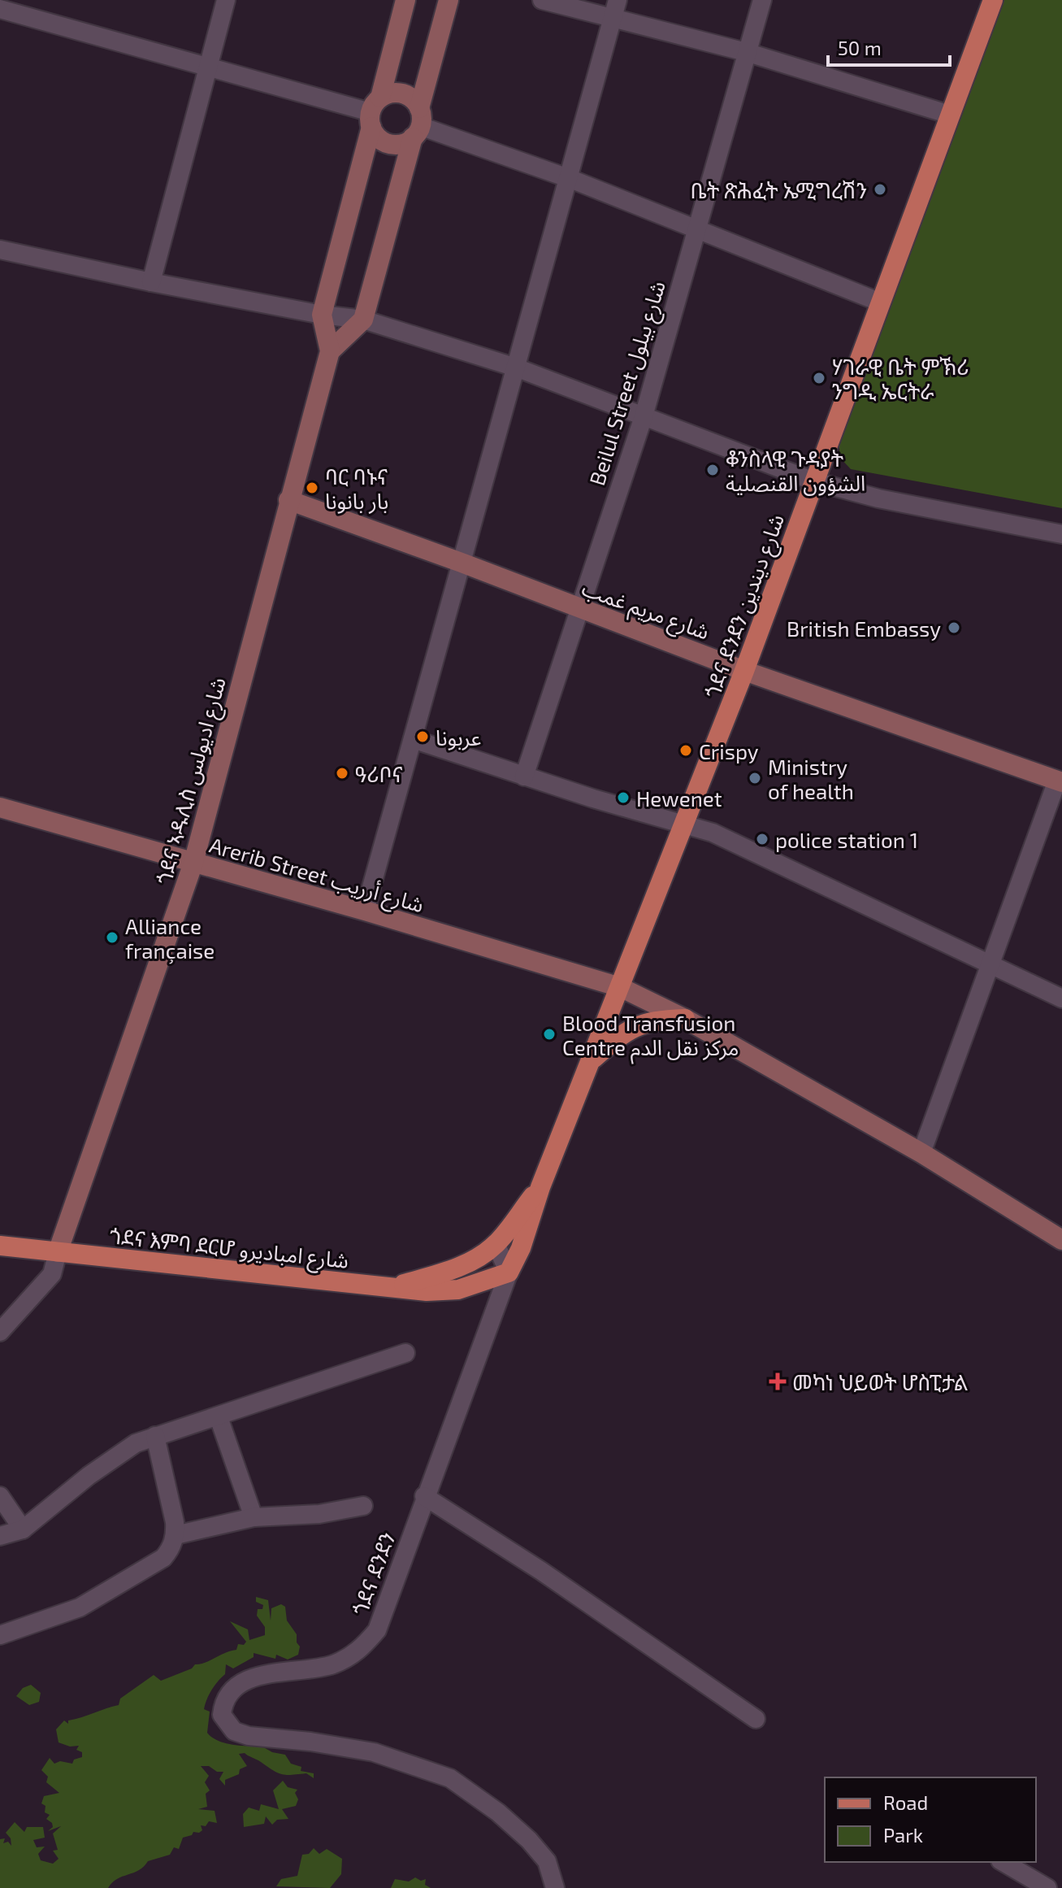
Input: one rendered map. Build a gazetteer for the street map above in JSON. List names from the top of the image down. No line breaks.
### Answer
{"streets":{"main road":["ጎደና ደንደን شارع ديندين","ጎደና እምባ ደርሆ شارع امباديرو"],"street":["Beilul Street شارع بيلول","شارع مريم غمب","ጎደና ኣዱሊስ شارع اديولس","Arerib Street شارع أرريب","ጎደና ደንደን"]},"crossings":[["Beilul Street شارع بيلول","شارع مريم غمب"],["ጎደና ደንደን شارع ديندين","شارع مريم غمب"],["ጎደና ደንደን شارع ديندين","Arerib Street شارع أرريب"],["ጎደና ደንደን شارع ديندين","ጎደና እምባ ደርሆ شارع امباديرو"],["ጎደና ደንደን شارع ديندين","ጎደና ደንደን"],["شارع مريم غمب","ጎደና ኣዱሊስ شارع اديولس"],["ጎደና ኣዱሊስ شارع اديولس","Arerib Street شارع أرريب"],["ጎደና ኣዱሊስ شارع اديولس","ጎደና እምባ ደርሆ شارع امباديرو"]],"places":{"other":["ቤት ጽሕፈት ኤሚግረሽን","ሃገራዊ ቤት ምኽሪ ንግዲ ኤርትራ","ቆንስላዊ ጉዳያት الشؤون القنصلية","ባር ባኑና بار بانونا","British Embassy","عربونا","Crispy","ዓሪቦና","Ministry of health","Hewenet","police station 1","Alliance française","Blood Transfusion Centre مركز نقل الدم"],"health":["መካነ ህይወት ሆስፒታል"]},"legend":["Road","Park"],"scale_bar":"50 m"}
